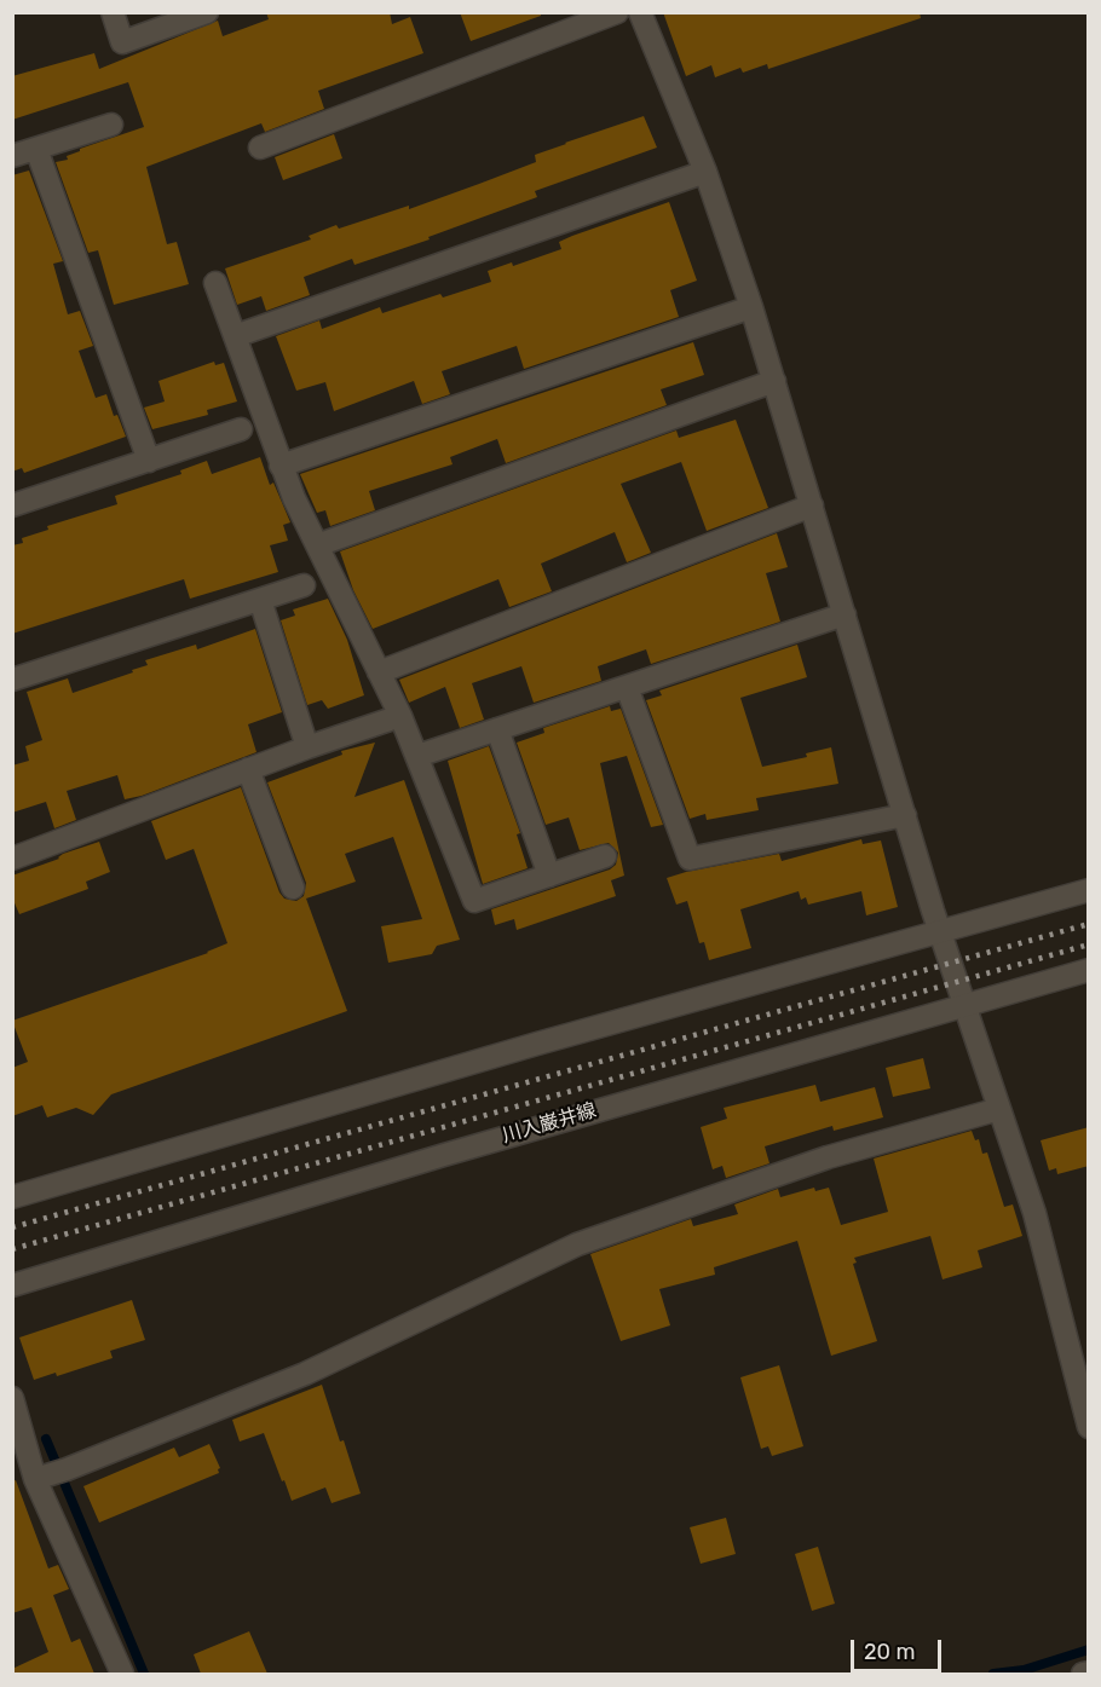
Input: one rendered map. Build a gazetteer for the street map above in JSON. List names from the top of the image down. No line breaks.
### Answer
{"streets":{"street":["川入巌井線"]},"scale_bar":"20 m"}
